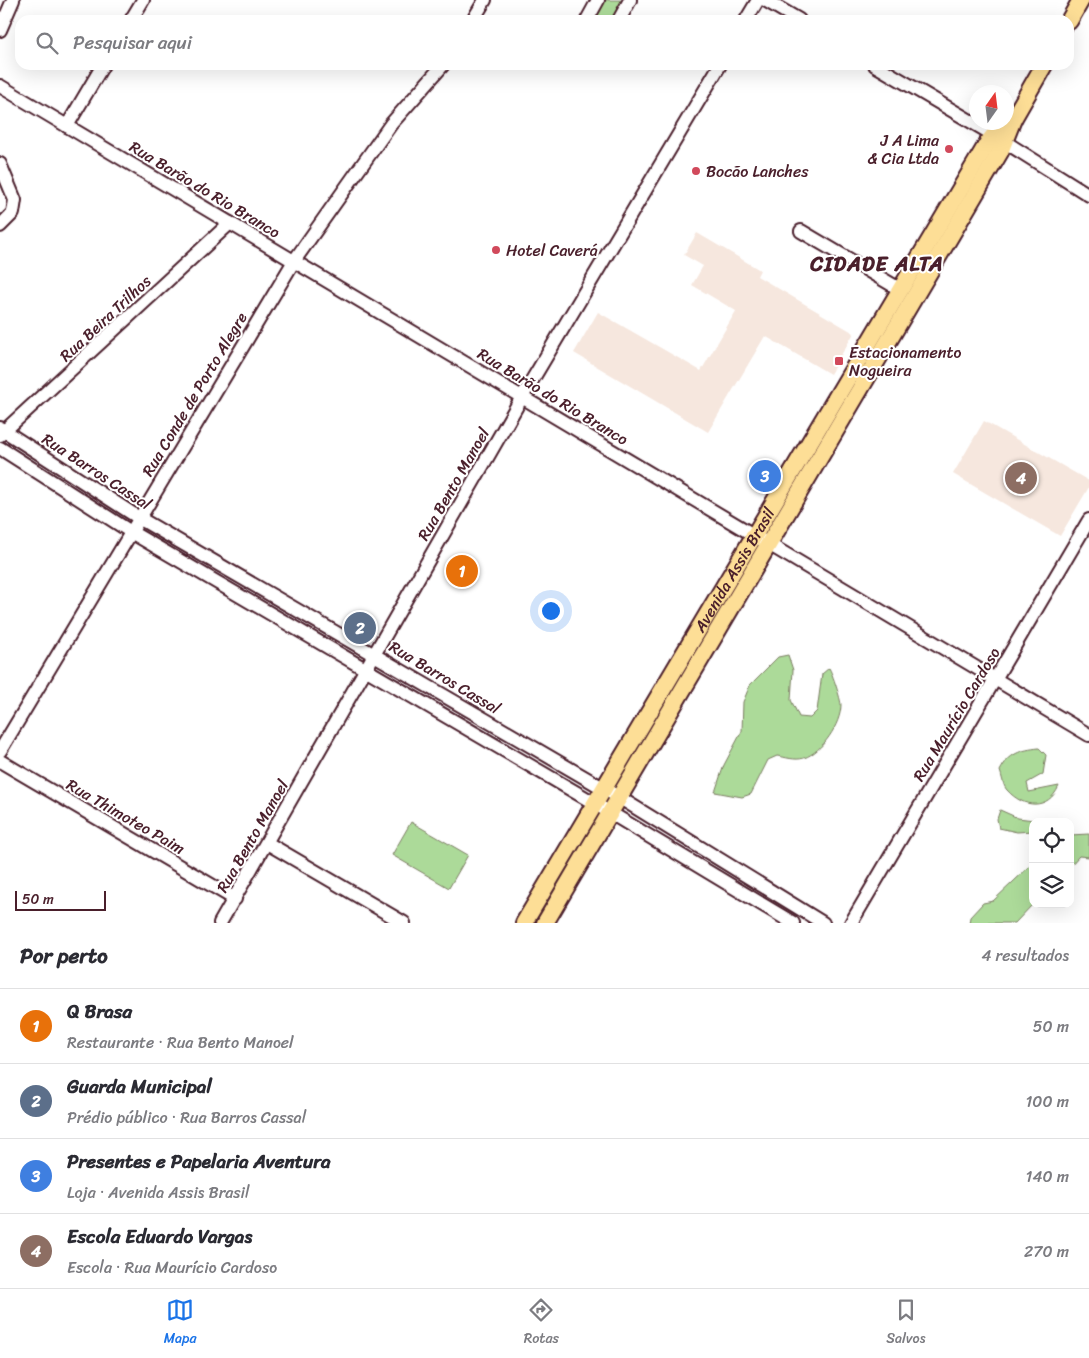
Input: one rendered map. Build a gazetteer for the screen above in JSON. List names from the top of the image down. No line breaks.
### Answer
{"streets":{"main road":["Avenida Assis Brasil"],"street":["Rua Barão do Rio Branco","Rua Beira Trilhos","Rua Conde de Porto Alegre","Rua Barros Cassal","Rua Bento Manoel","Rua Maurício Cardoso","Rua Thimoteo Paim"]},"crossings":[["Rua Barão do Rio Branco","Rua Beira Trilhos"],["Rua Barão do Rio Branco","Rua Conde de Porto Alegre"],["Rua Barão do Rio Branco","Rua Bento Manoel"],["Rua Barão do Rio Branco","Avenida Assis Brasil"],["Rua Barão do Rio Branco","Rua Maurício Cardoso"],["Rua Beira Trilhos","Rua Barros Cassal"],["Rua Conde de Porto Alegre","Rua Barros Cassal"],["Rua Barros Cassal","Rua Bento Manoel"],["Rua Barros Cassal","Avenida Assis Brasil"],["Rua Bento Manoel","Rua Thimoteo Paim"]],"districts":["CIDADE ALTA"],"places":{"other":["J A Lima & Cia Ltda","Bocão Lanches","Hotel Caverá"],"transit":["Estacionamento Nogueira"]},"scale_bar":"50 m","north":"top","page":{"search":"Pesquisar aqui","pins":["3","4","1","2"],"scale":"50 m","heading":["Por perto","4 resultados"],"list":[{"mark":"1","name":"Q Brasa","note":"Restaurante · Rua Bento Manoel","value":"50 m"},{"mark":"2","name":"Guarda Municipal","note":"Prédio público · Rua Barros Cassal","value":"100 m"},{"mark":"3","name":"Presentes e Papelaria Aventura","note":"Loja · Avenida Assis Brasil","value":"140 m"},{"mark":"4","name":"Escola Eduardo Vargas","note":"Escola · Rua Maurício Cardoso","value":"270 m"}],"nav":["Mapa","Rotas","Salvos"]}}
